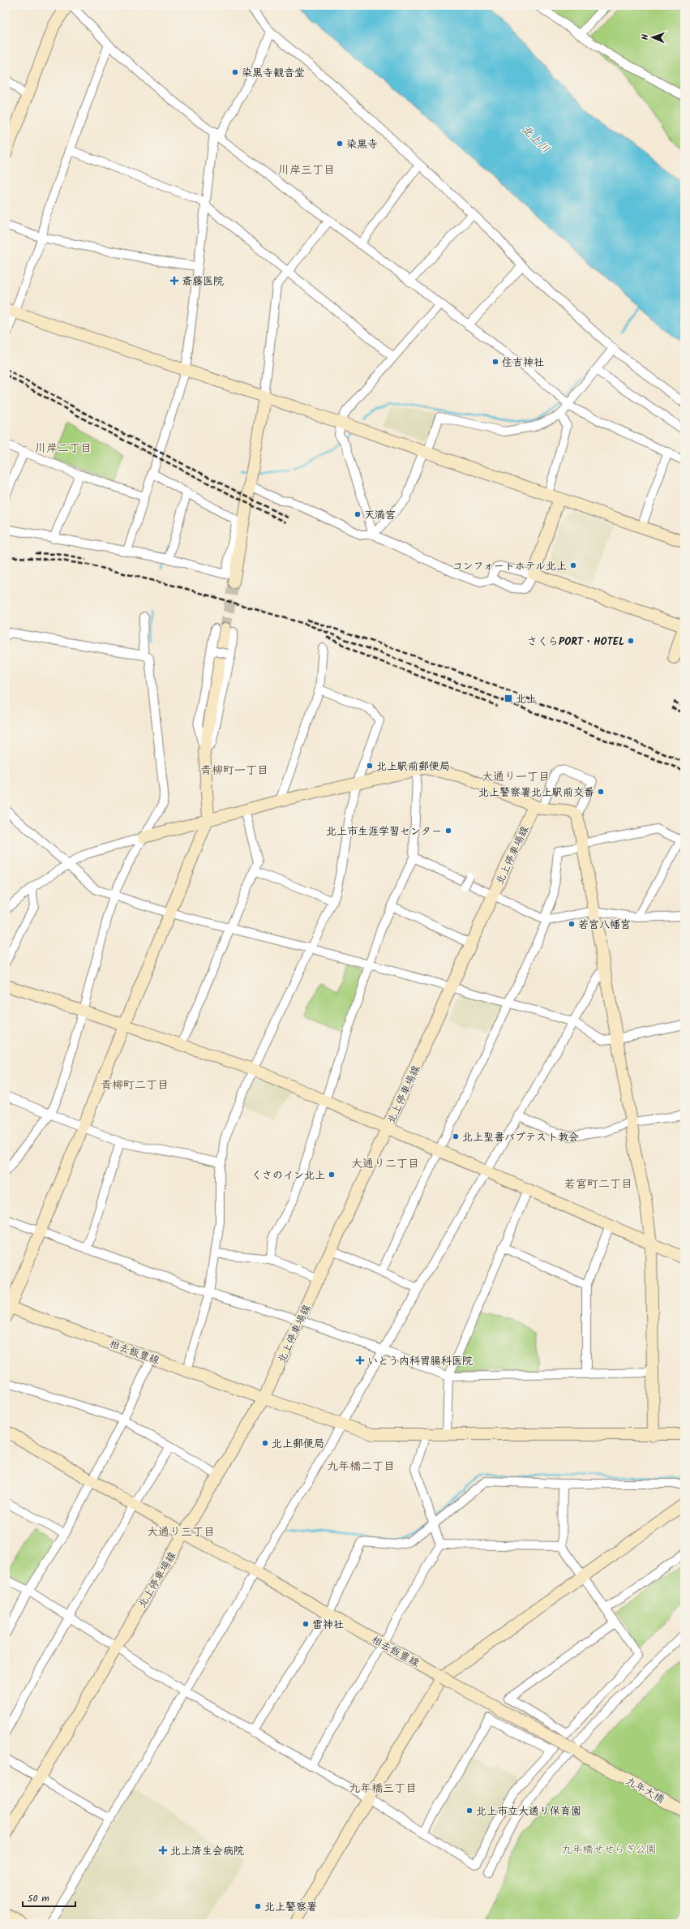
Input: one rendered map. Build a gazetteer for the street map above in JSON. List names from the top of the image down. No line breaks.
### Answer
{"streets":{"street":["北上停車場線","相去飯豊線","九年大橋"]},"crossings":[["北上停車場線","相去飯豊線"],["相去飯豊線","九年大橋"]],"districts":["川岸三丁目","川岸二丁目","青柳町一丁目","大通り一丁目","青柳町二丁目","大通り二丁目","若宮町二丁目","九年橋二丁目","大通り三丁目","九年橋三丁目"],"water":["北上川"],"parks":["九年橋せせらぎ公園"],"places":{"other":["染黒寺観音堂","染黒寺","住吉神社","天満宮","コンフォートホテル北上","さくらPORT・HOTEL","北上駅前郵便局","北上警察署北上駅前交番","北上市生涯学習センター","若宮八幡宮","北上聖書バプテスト教会","くさのイン北上","北上郵便局","雷神社","北上市立大通り保育園","北上警察署"],"health":["斎藤医院","いとう内科胃腸科医院","北上済生会病院"],"transit":["北上"]},"scale_bar":"50 m","north":"left"}
